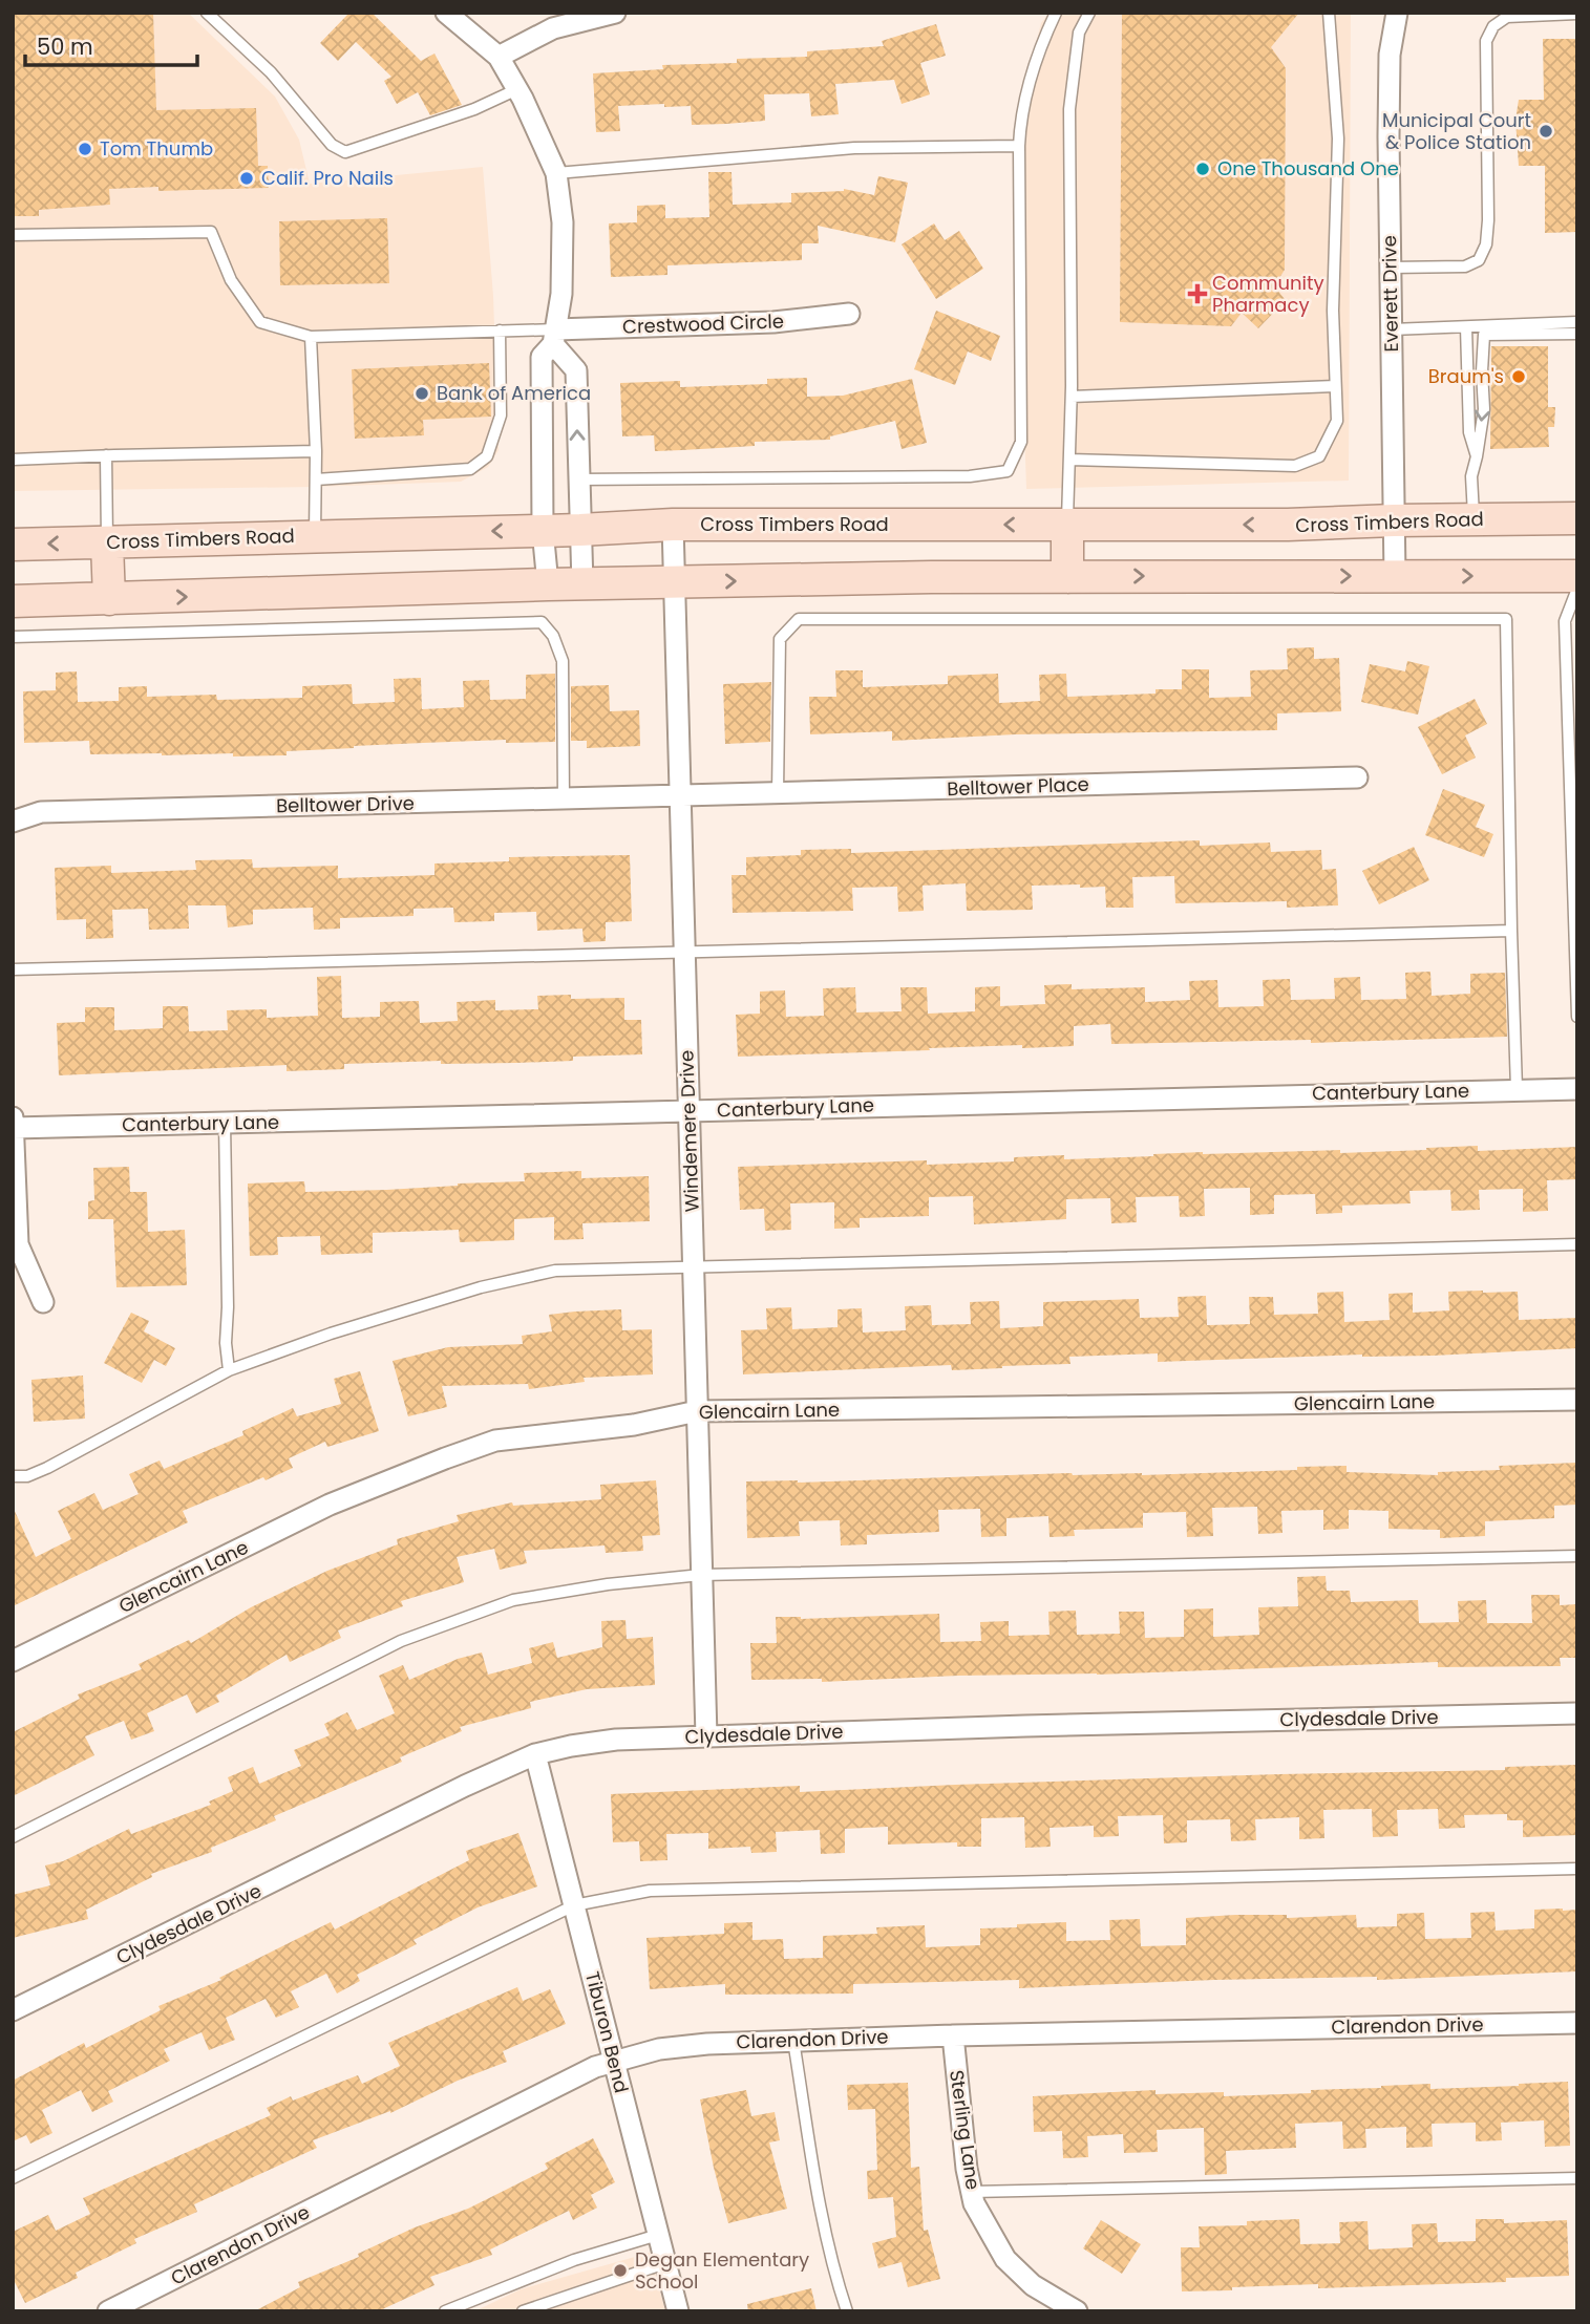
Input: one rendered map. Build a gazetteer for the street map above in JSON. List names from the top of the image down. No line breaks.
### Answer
{"streets":{"main road":["Cross Timbers Road"],"street":["Everett Drive","Crestwood Circle","Belltower Place","Belltower Drive","Canterbury Lane","Windemere Drive","Glencairn Lane","Clydesdale Drive","Clarendon Drive","Tiburon Bend","Sterling Lane"]},"crossings":[["Everett Drive","Cross Timbers Road"],["Cross Timbers Road","Windemere Drive"],["Belltower Place","Belltower Drive"],["Belltower Place","Windemere Drive"],["Belltower Drive","Windemere Drive"],["Canterbury Lane","Windemere Drive"],["Windemere Drive","Glencairn Lane"],["Windemere Drive","Clydesdale Drive"],["Clydesdale Drive","Tiburon Bend"],["Clarendon Drive","Tiburon Bend"],["Clarendon Drive","Sterling Lane"]],"places":{"other":["Municipal Court & Police Station","Tom Thumb","One Thousand One","Calif. Pro Nails","Braum's","Bank of America","Degan Elementary School"],"health":["Community Pharmacy"]},"scale_bar":"50 m"}
